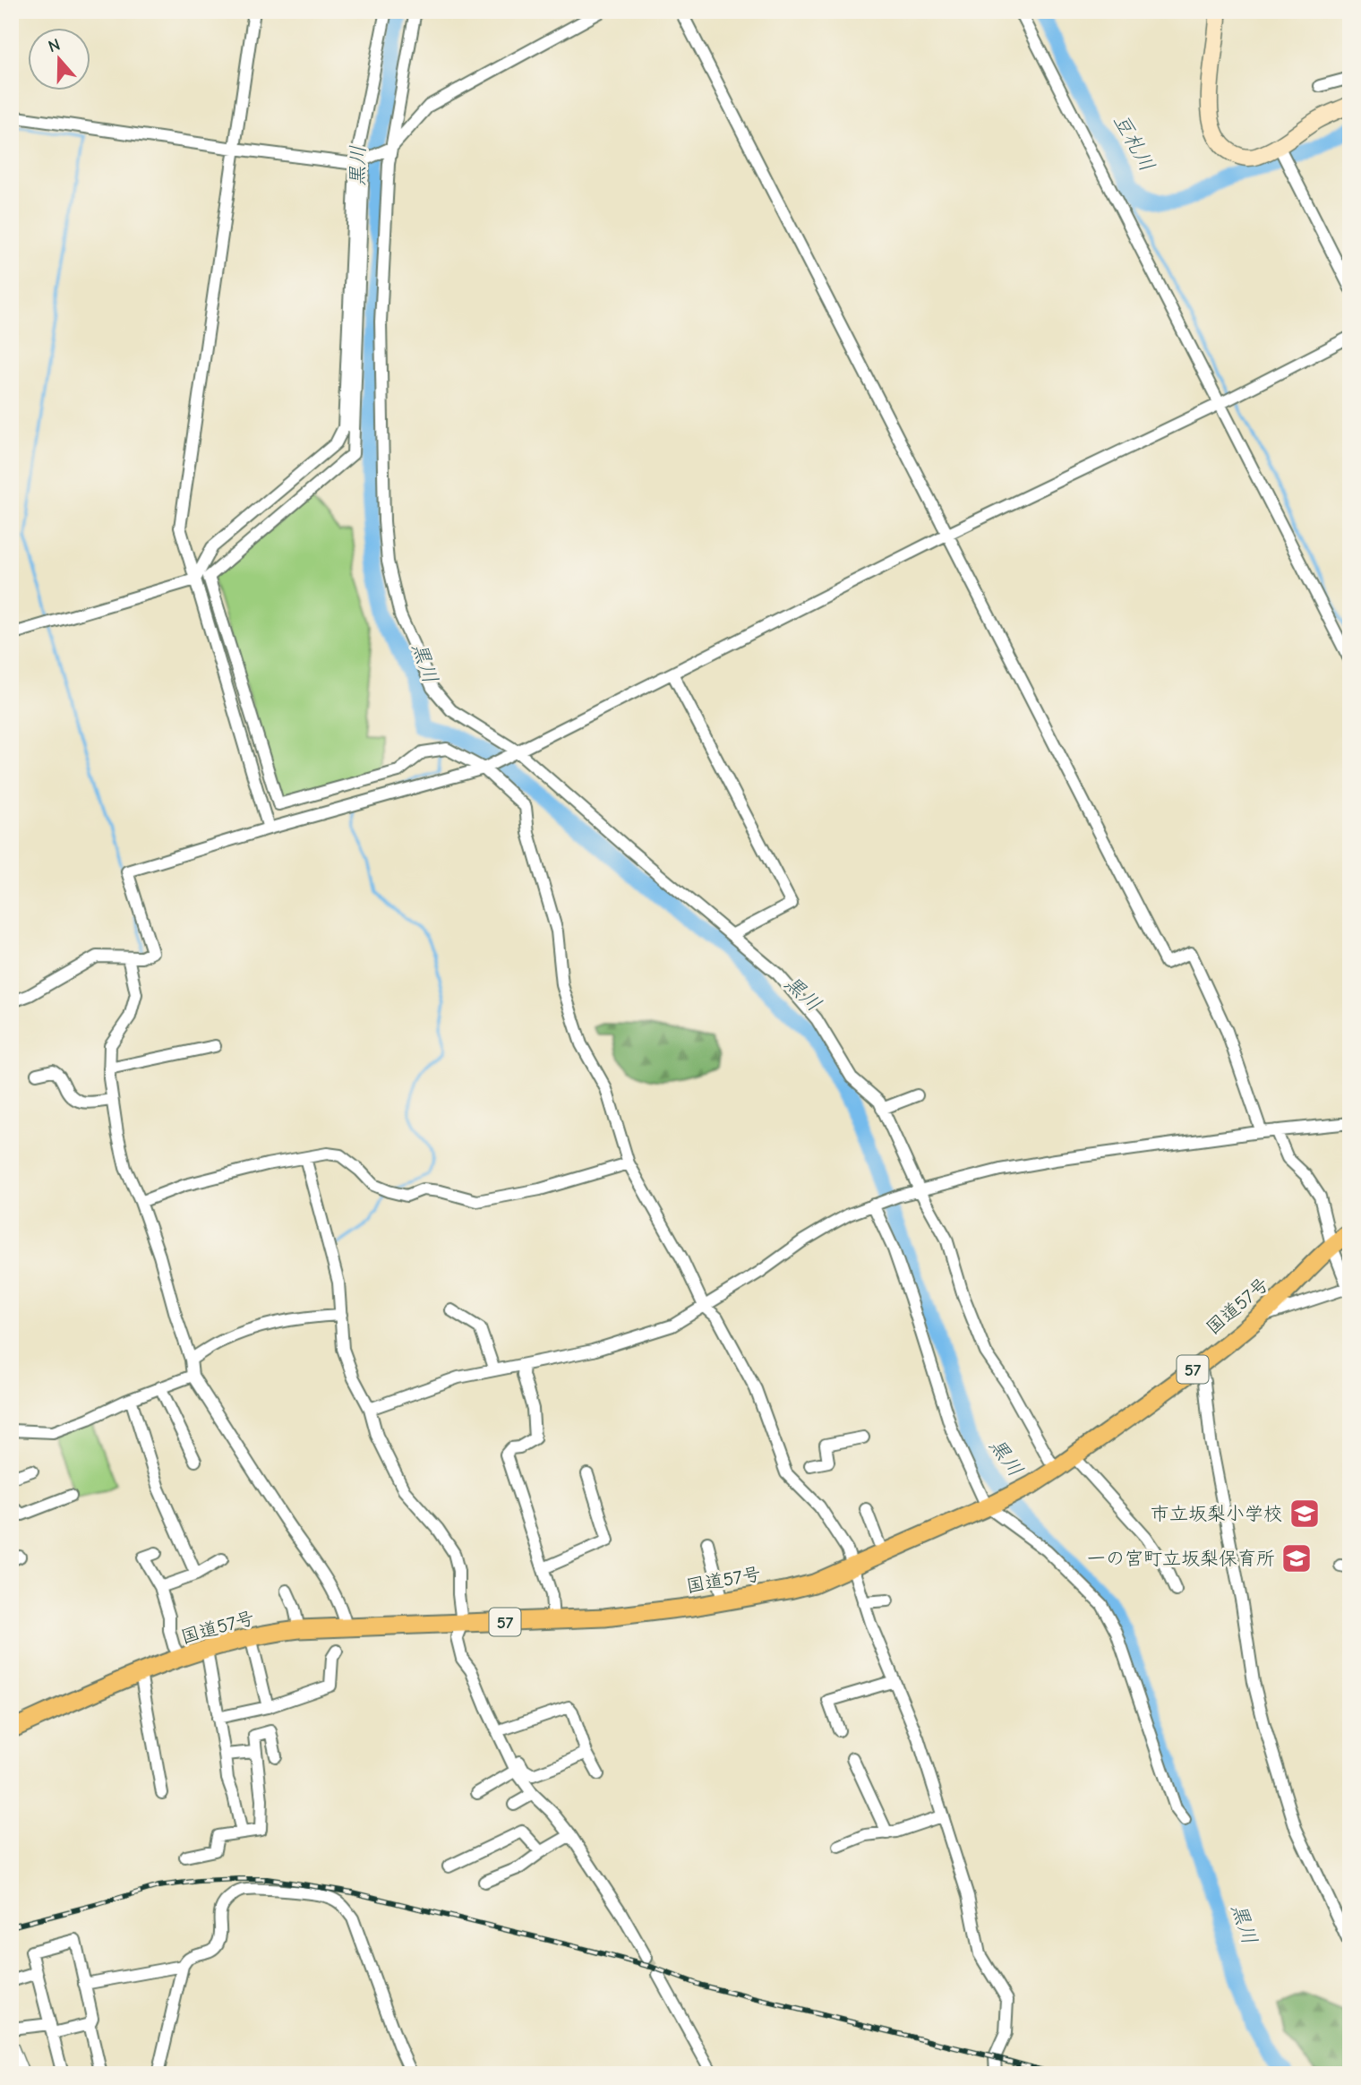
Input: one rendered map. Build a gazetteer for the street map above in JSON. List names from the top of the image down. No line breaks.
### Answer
{"streets":{"highway":["国道57号","57"]},"water":["豆札川","黒川"],"places":{"school or university":["市立坂梨小学校","一の宮町立坂梨保育所"]},"north":"top"}
